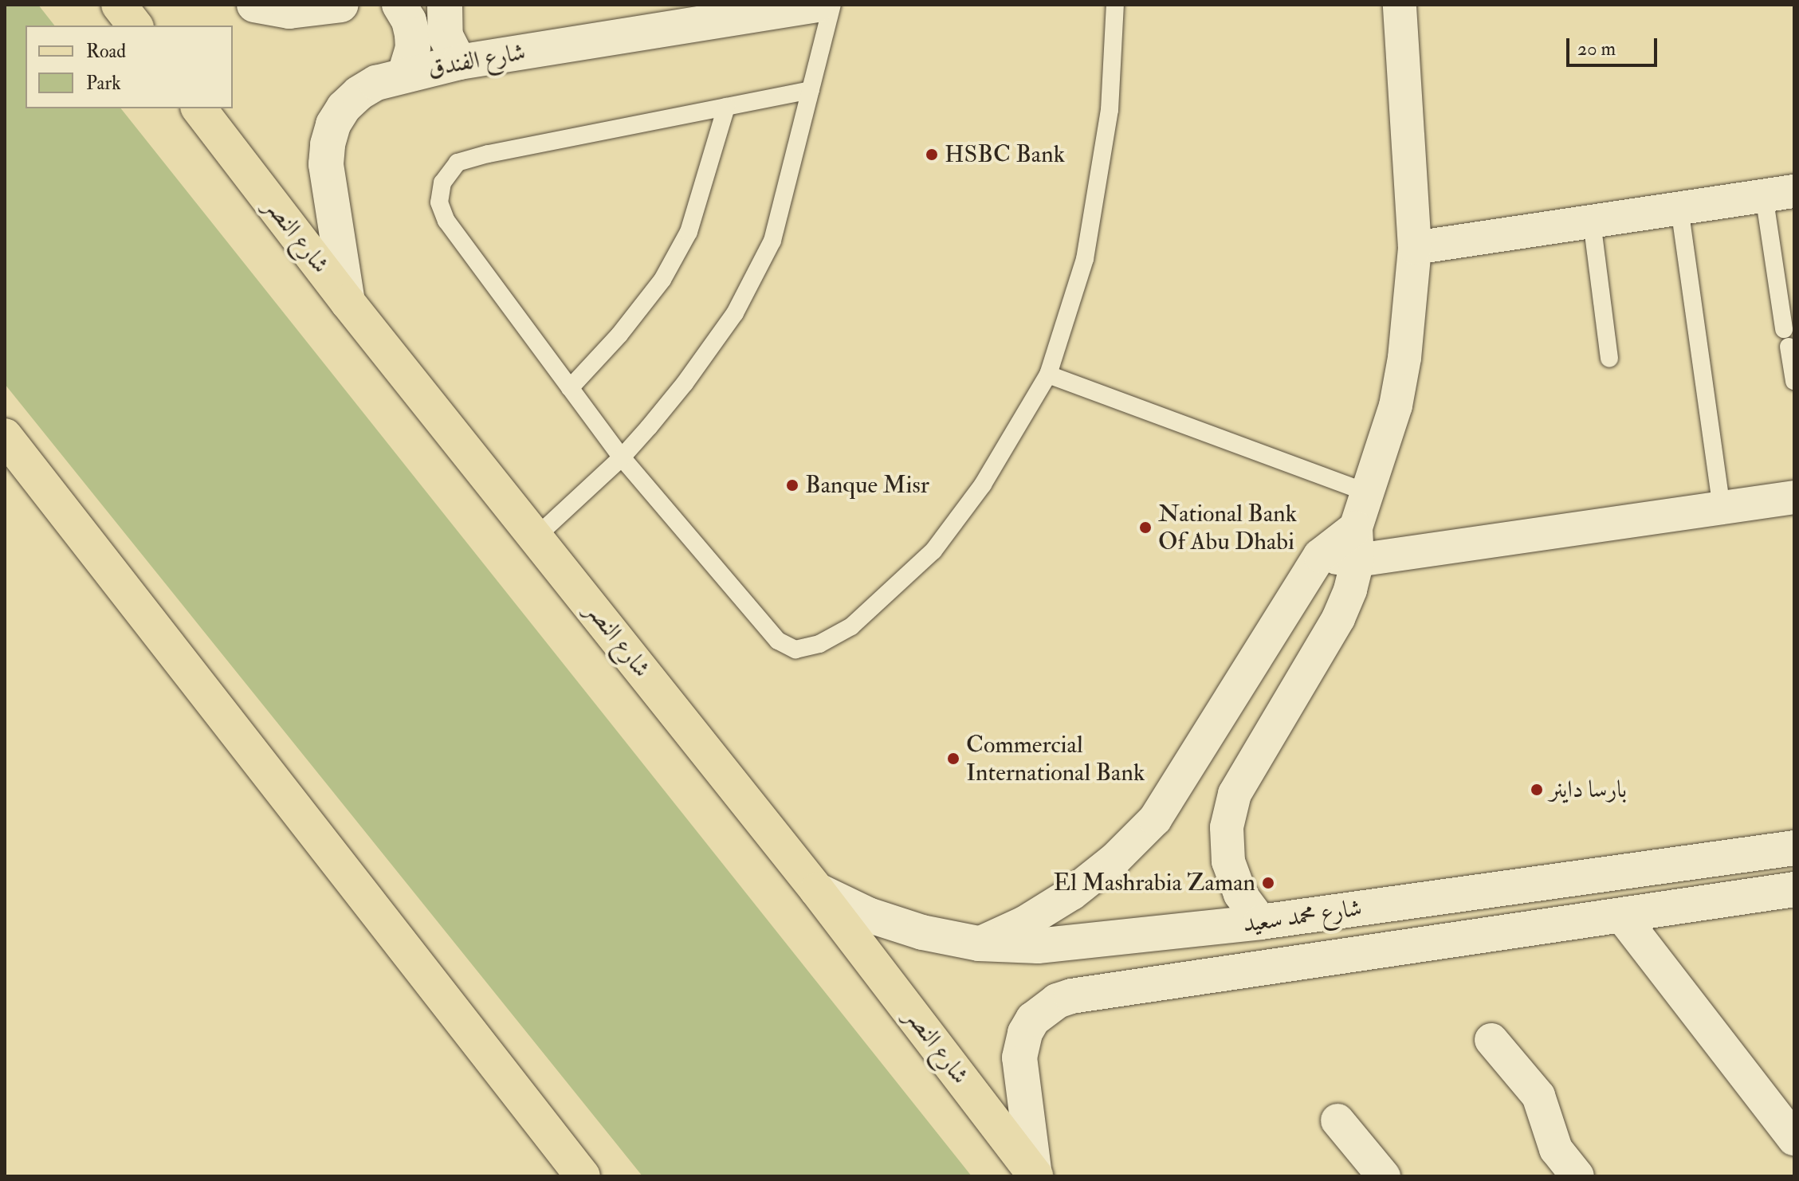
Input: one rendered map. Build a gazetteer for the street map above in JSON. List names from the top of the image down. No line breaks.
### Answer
{"streets":{"main road":["شارع النصر"],"street":["شارع الفندق","شارع محمد سعيد"]},"crossings":[["شارع الفندق","شارع النصر"],["شارع النصر","شارع محمد سعيد"]],"places":["HSBC Bank","Banque Misr","National Bank Of Abu Dhabi","Commercial International Bank","بارسا داينر","El Mashrabia Zaman"],"legend":["Road","Park"],"scale_bar":"20 m"}
